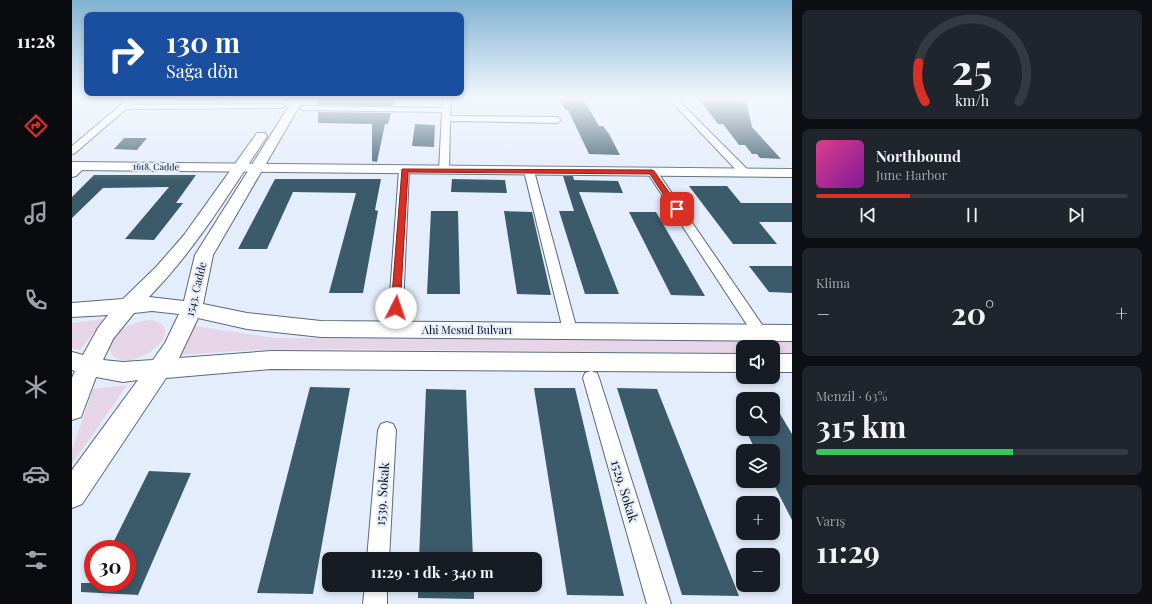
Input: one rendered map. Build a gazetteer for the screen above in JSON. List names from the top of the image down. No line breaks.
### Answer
{"streets":{"main road":["1543. Cadde","Ahi Mesud Bulvarı"],"street":["1618. Cadde","1529. Sokak","1539. Sokak"]},"crossings":[["1618. Cadde","1543. Cadde"],["1543. Cadde","Ahi Mesud Bulvarı"]],"page":{"tabs":"11:28","turn":["130 m","Sağa dön"],"song":["Northbound","June Harbor"],"tile":["Klima",["Menzil · 63%","315 km"],["Varış","11:29"]],"heat":["−","20°","+"],"map_buttons":["+","−"],"limit":"30","trip":"11:29 · 1 dk · 340 m","gauge":["25","km/h"]}}
